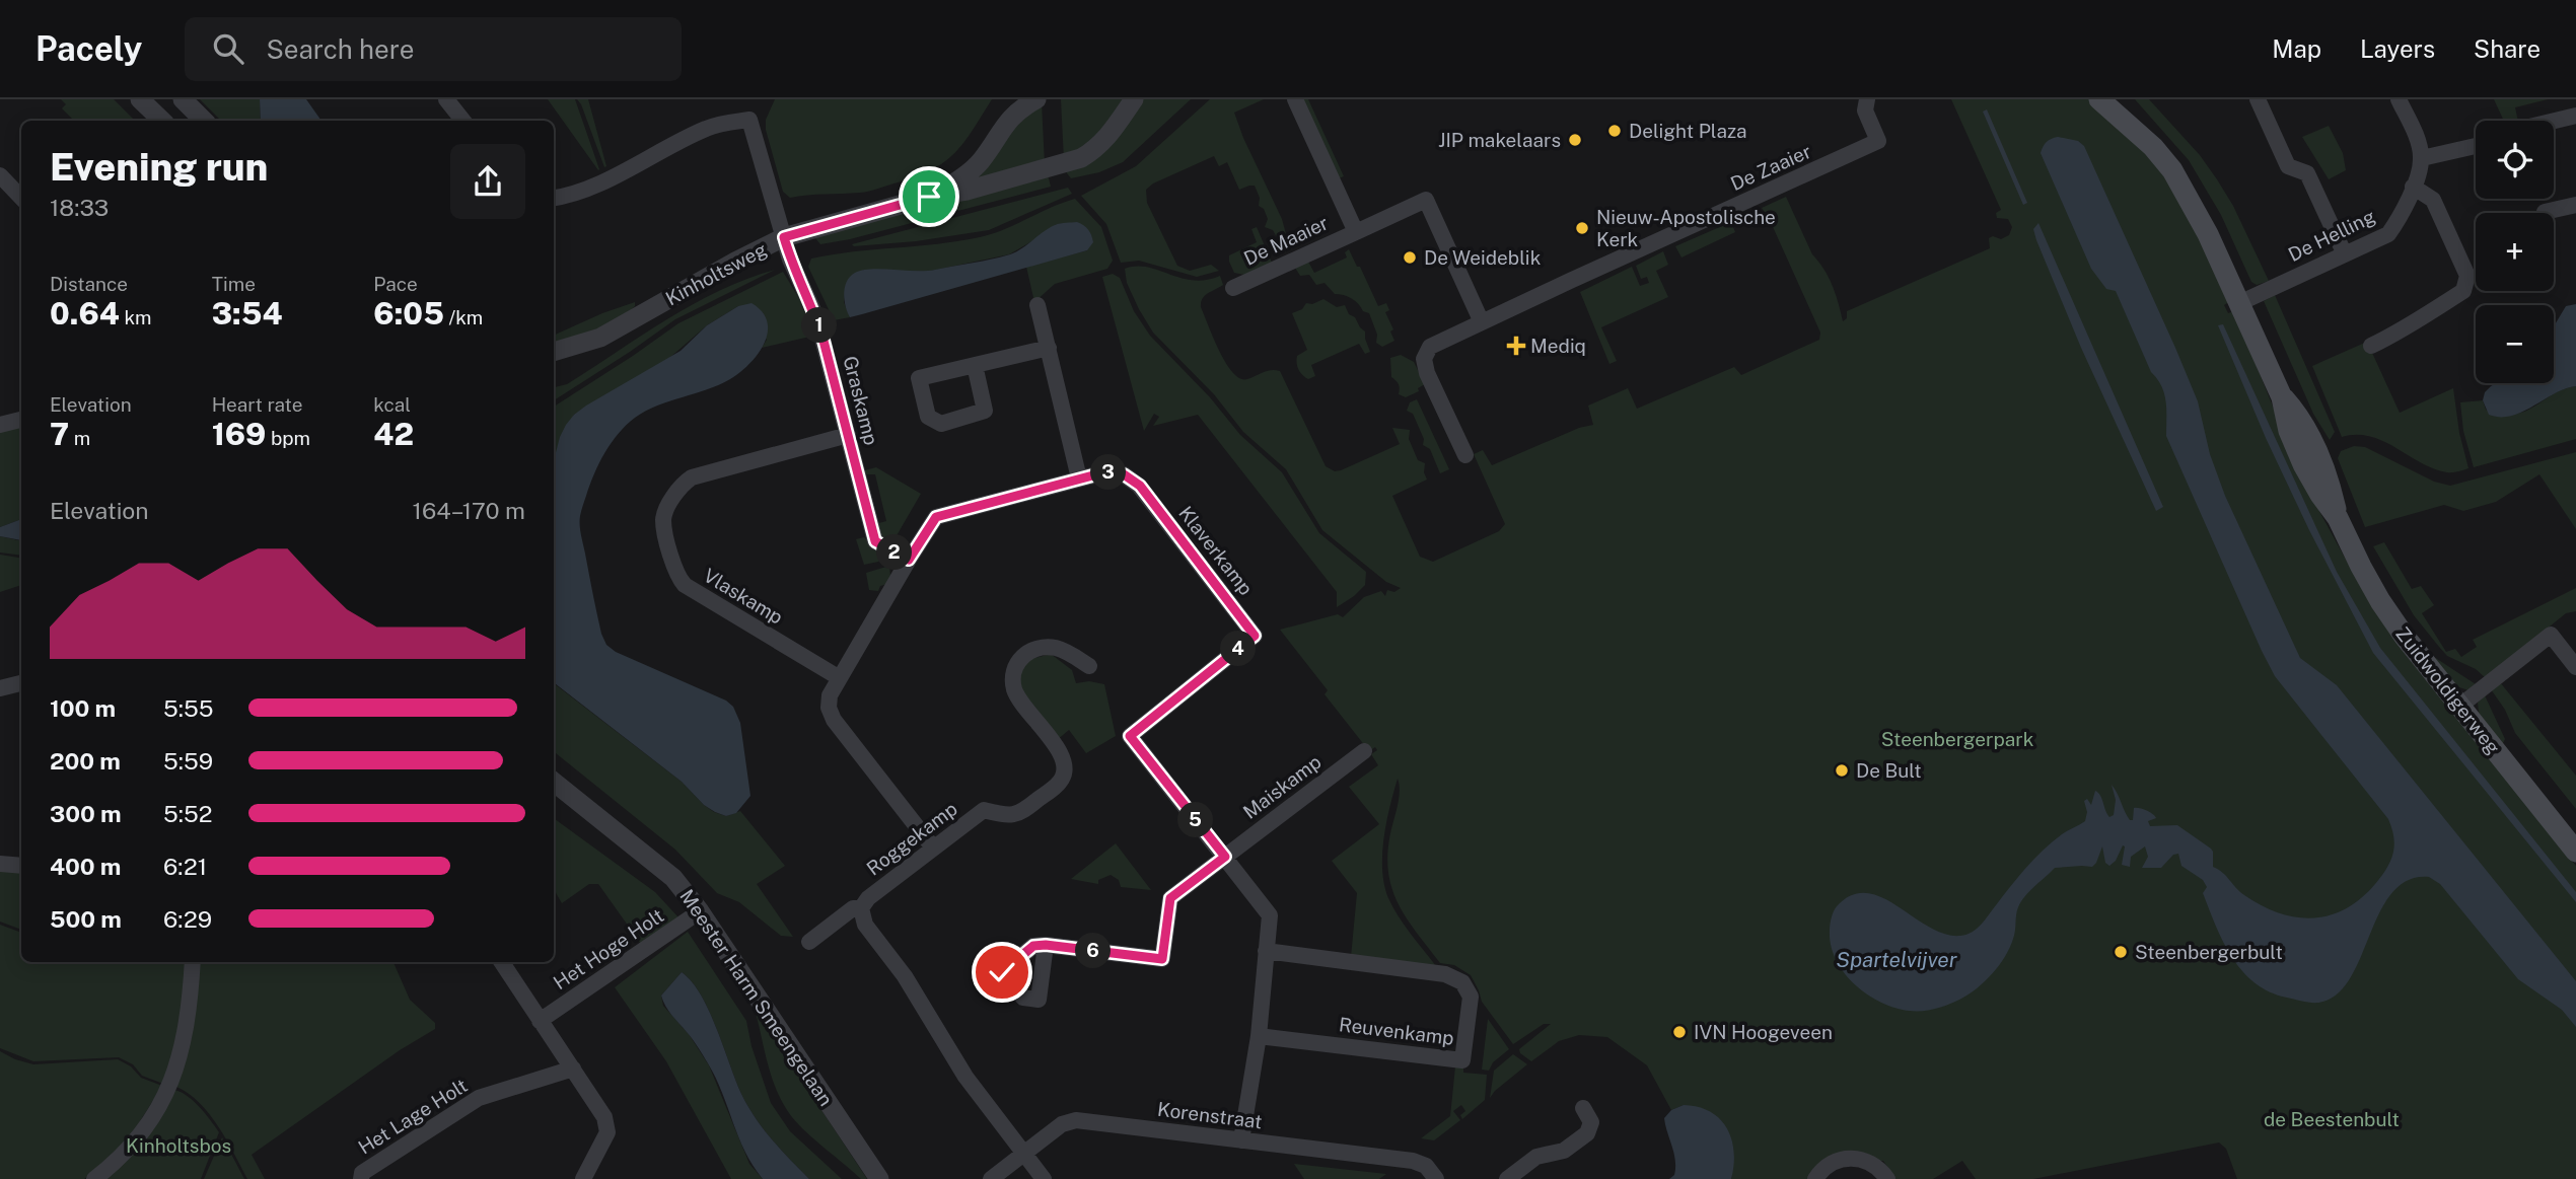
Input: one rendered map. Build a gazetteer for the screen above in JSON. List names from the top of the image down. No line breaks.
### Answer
{"streets":{"main road":["Zuidwoldigerweg"],"street":["De Zaaier","De Helling","De Maaier","Kinholtsweg","Graskamp","Klaverkamp","Vlaskamp","Maiskamp","Roggekamp","Het Hoge Holt","Meester Harm Smeengelaan","Reuvenkamp","Korenstraat","Het Lage Holt"]},"crossings":[["De Zaaier","De Maaier"],["De Helling","Zuidwoldigerweg"],["Kinholtsweg","Graskamp"],["Graskamp","Klaverkamp"],["Graskamp","Vlaskamp"],["Klaverkamp","Vlaskamp"],["Klaverkamp","Maiskamp"],["Klaverkamp","Roggekamp"],["Klaverkamp","Reuvenkamp"],["Klaverkamp","Korenstraat"],["Het Hoge Holt","Meester Harm Smeengelaan"]],"water":["Spartelvijver"],"parks":["Steenbergerpark","de Beestenbult","Kinholtsbos"],"places":{"other":["Delight Plaza","JIP makelaars","Nieuw-Apostolische Kerk","De Weideblik","De Bult","Steenbergerbult","IVN Hoogeveen"],"health":["Mediq"]},"page":{"header":"Pacely","search":"Search here","nav":["Map","Layers","Share"],"map_buttons":["+","−"],"heading":["Evening run","18:33"],"stats":[["Distance","0.64 km"],["Time","3:54"],["Pace","6:05 /km"],["Elevation","7 m"],["Heart rate","169 bpm"],["kcal","42"]],"pins":["1","3","2","4","5","6"],"chart":["Elevation","164–170 m"],"list":[{"name":"100 m","note":"5:55"},{"name":"200 m","note":"5:59"},{"name":"300 m","note":"5:52"},{"name":"400 m","note":"6:21"},{"name":"500 m","note":"6:29"}]}}
